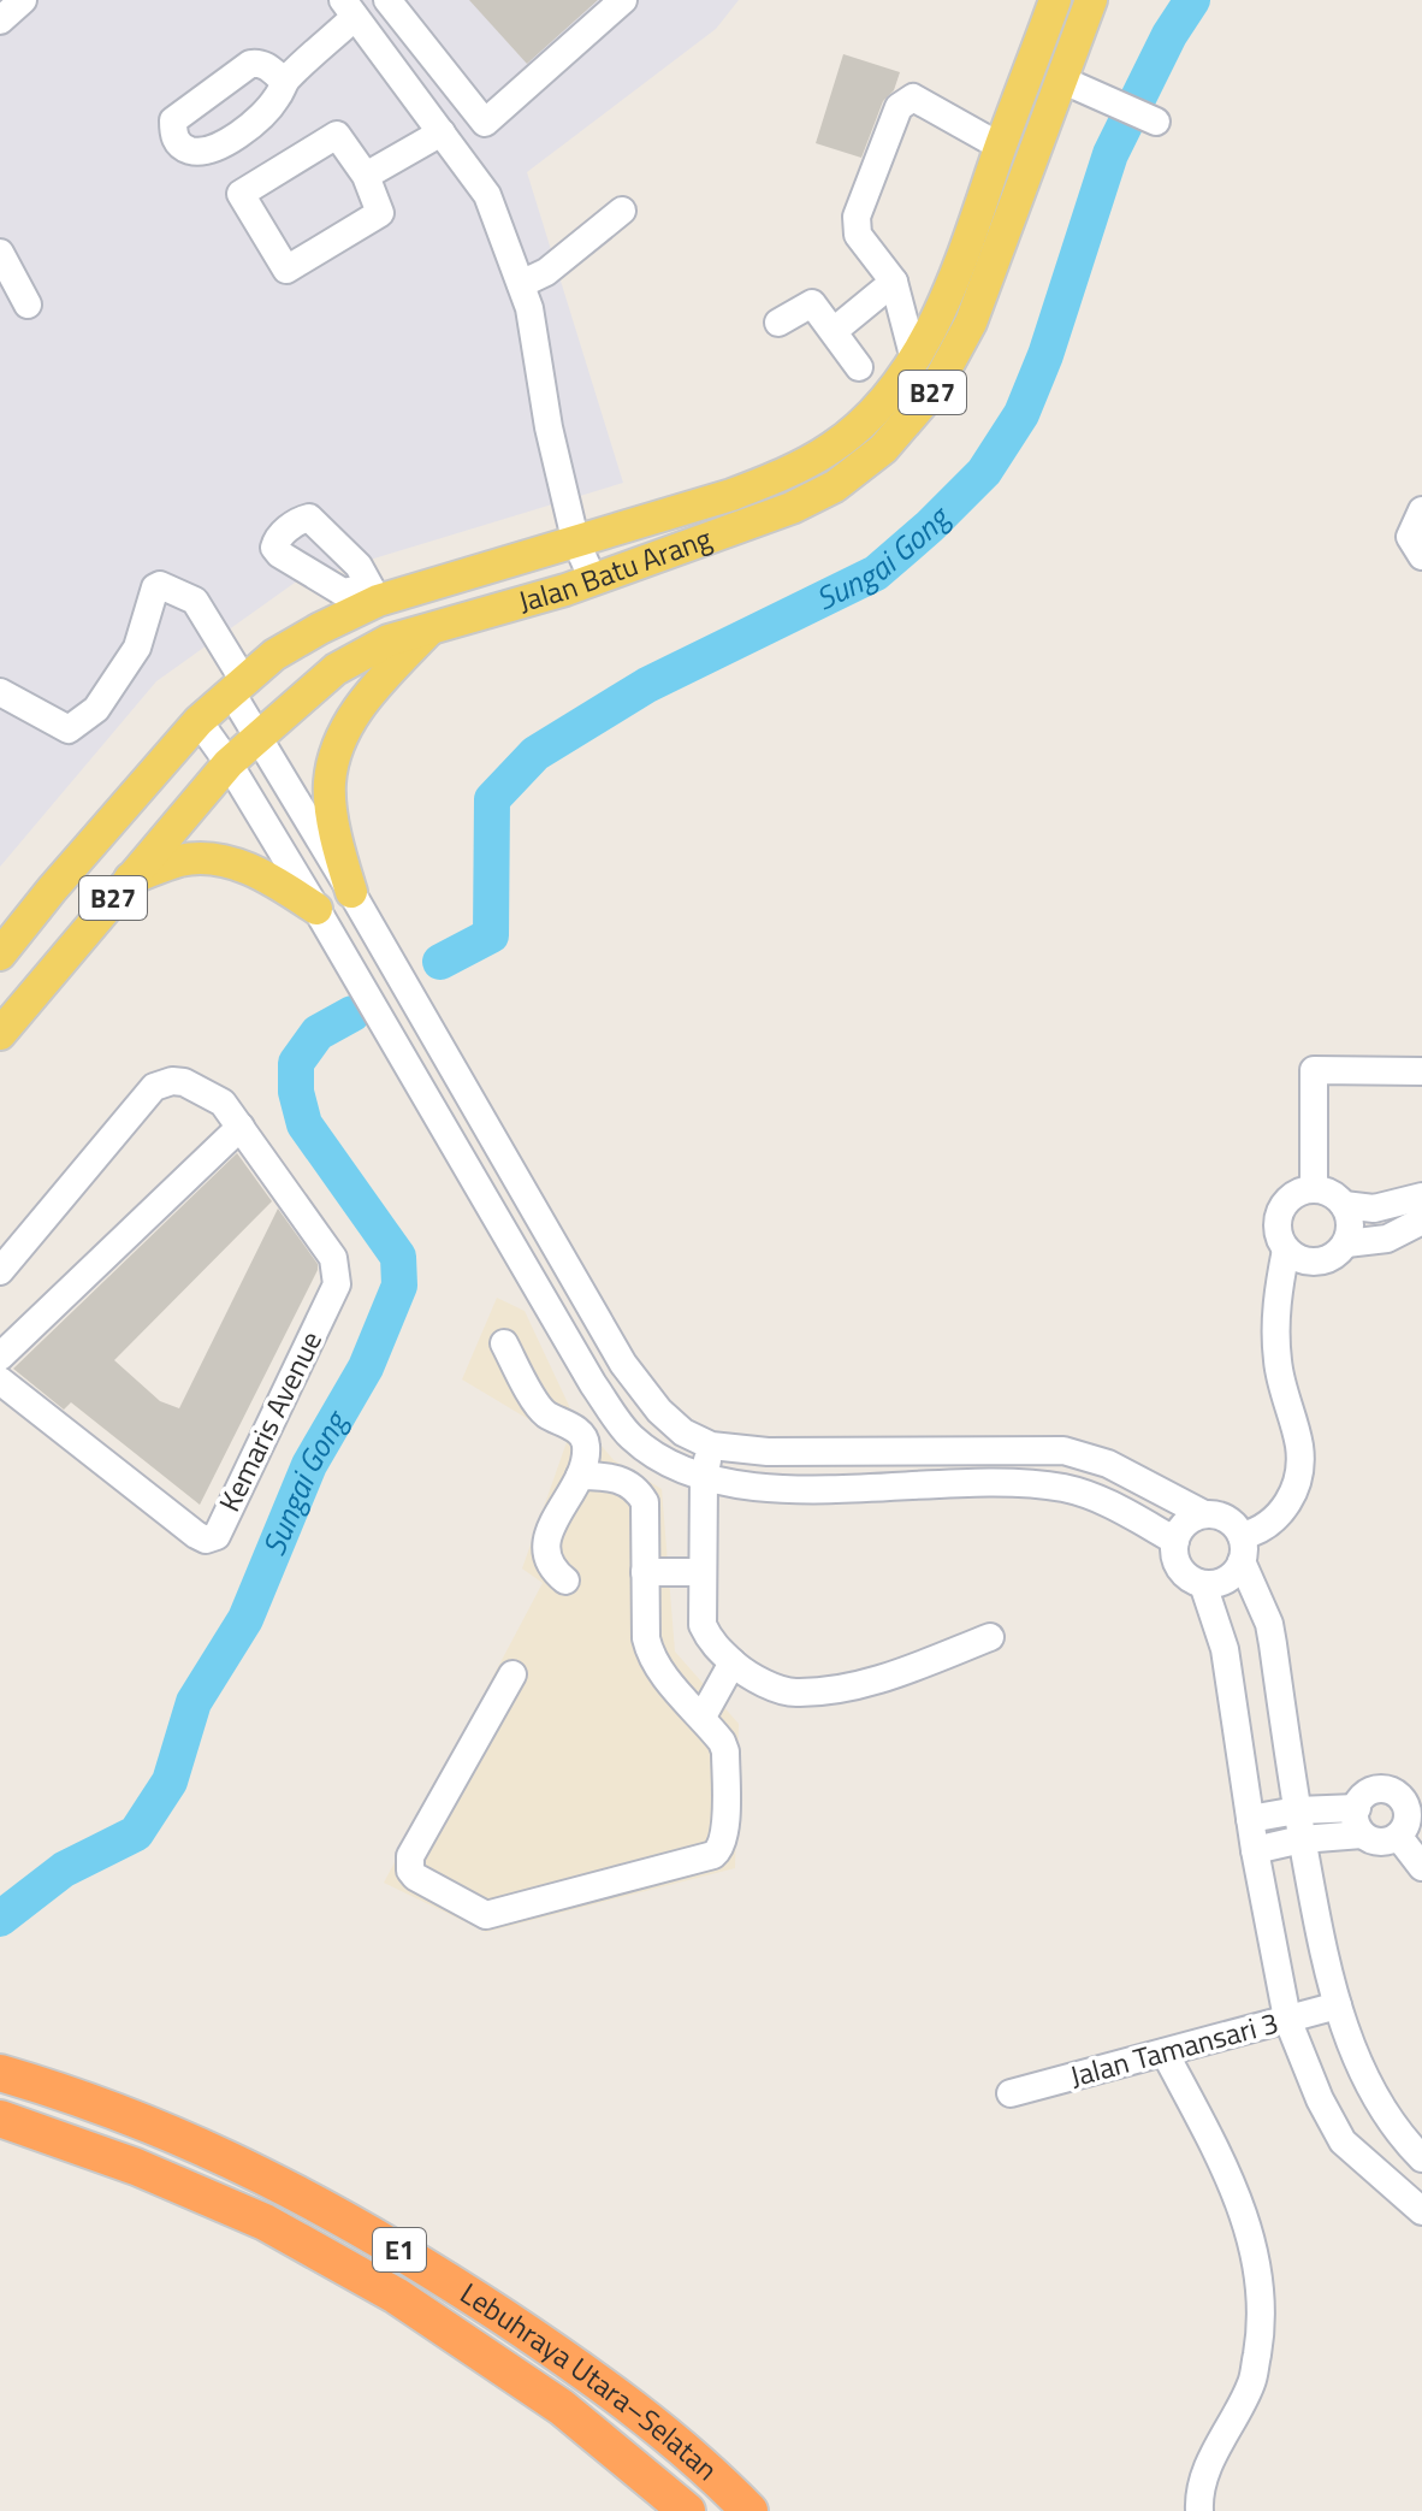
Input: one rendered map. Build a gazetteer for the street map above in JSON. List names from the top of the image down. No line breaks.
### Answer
{"streets":{"highway":["E1","Lebuhraya Utara–Selatan"],"main road":["B27","Jalan Batu Arang"],"street":["Kemaris Avenue","Jalan Tamansari 3"]},"water":["Sungai Gong"]}
